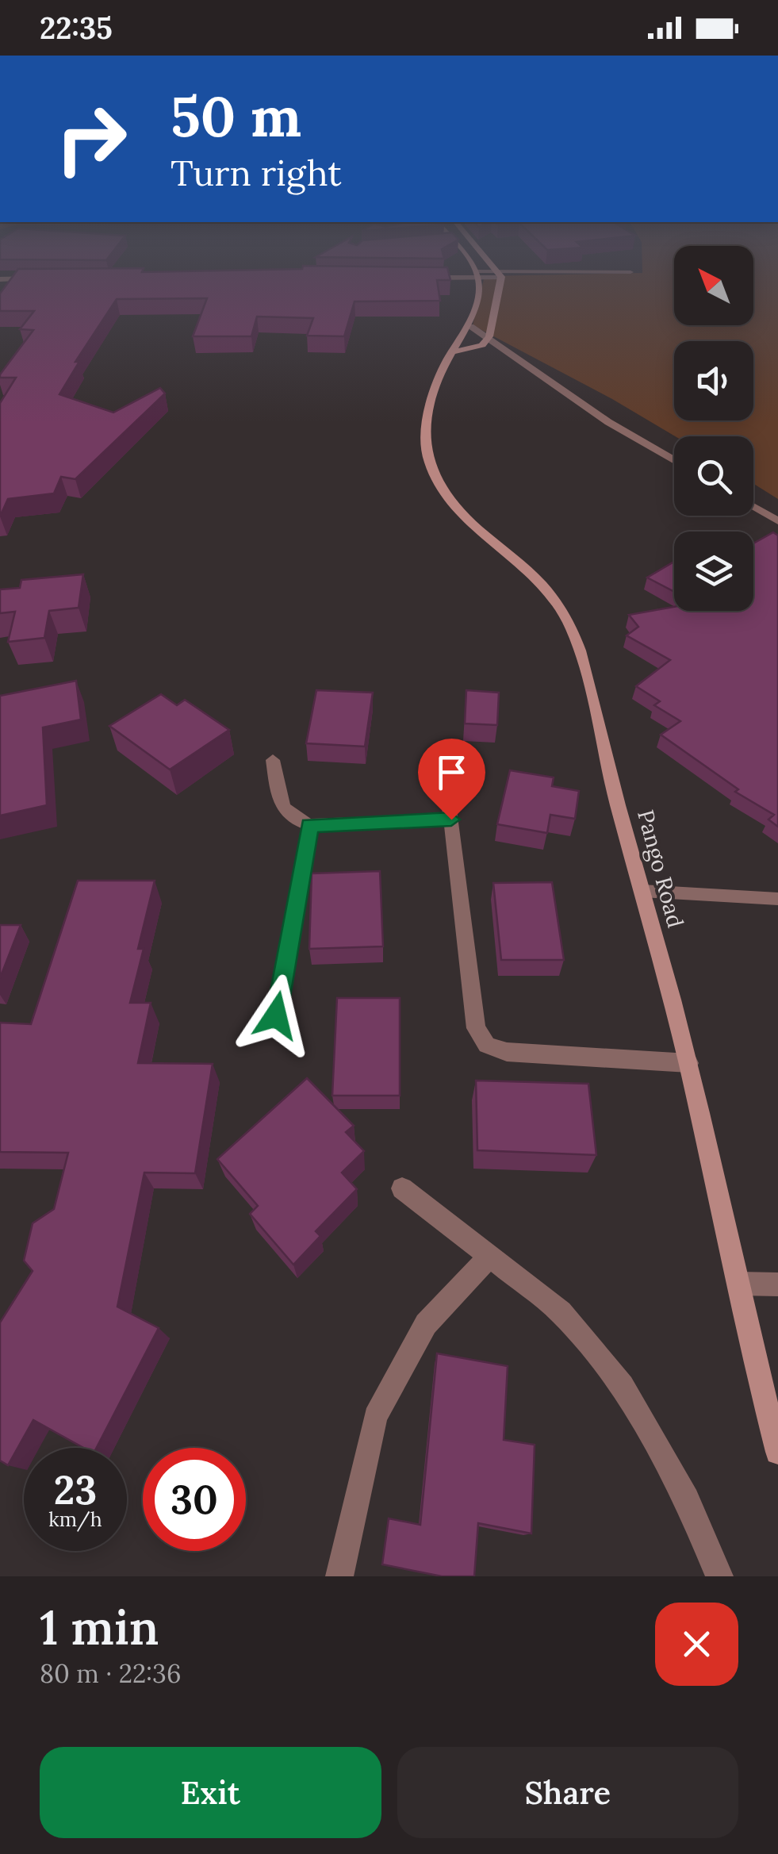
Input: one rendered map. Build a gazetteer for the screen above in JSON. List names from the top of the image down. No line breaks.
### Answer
{"streets":{"street":["Pango Road"]},"north":"top left","page":{"status":"22:35","turn":["50 m","Turn right"],"speed":"23 km/h","limit":"30","heading":["1 min","80 m · 22:36"],"buttons":["Exit","Share"]}}
